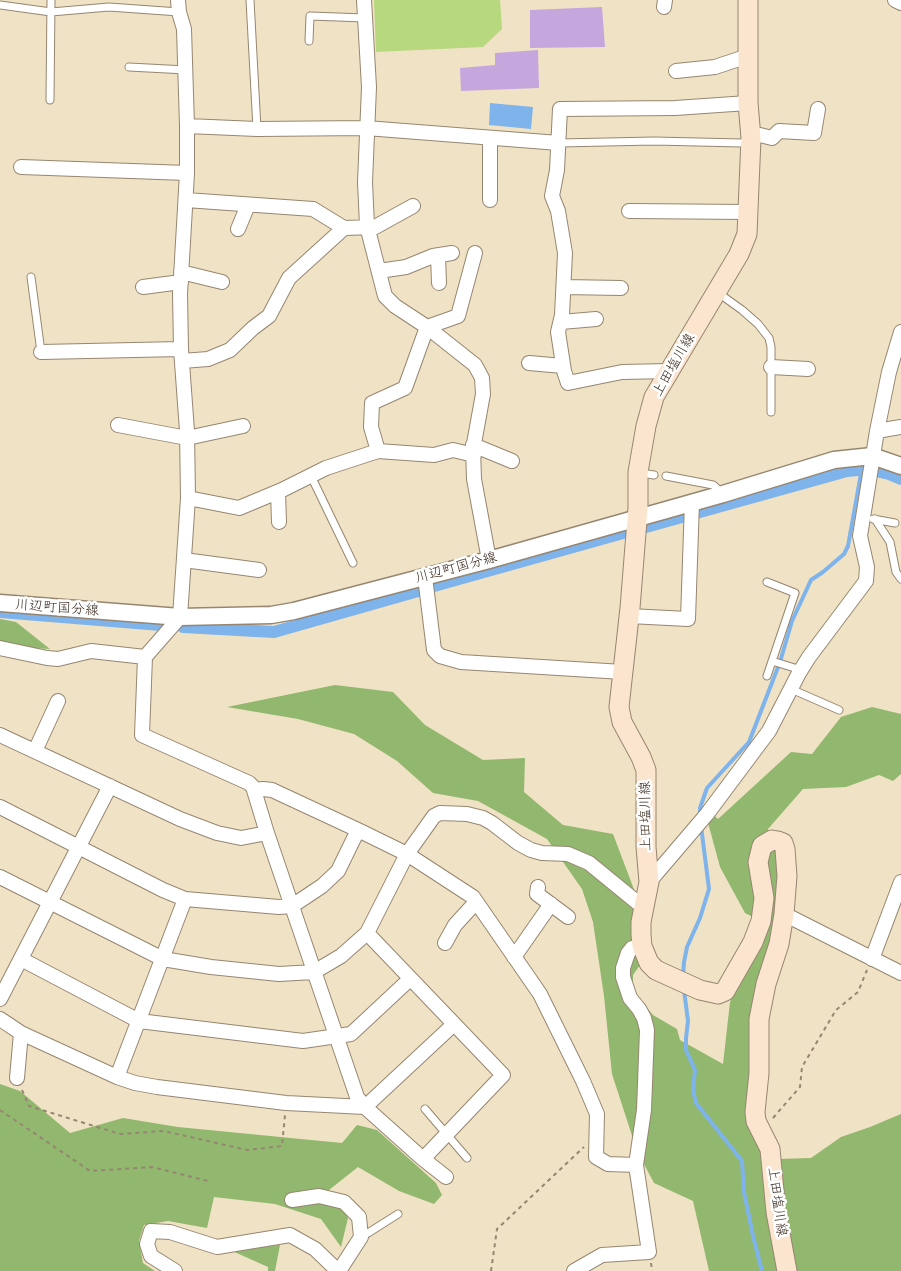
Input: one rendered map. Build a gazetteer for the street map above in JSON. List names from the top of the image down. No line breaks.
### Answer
{"streets":{"main road":["上田塩川線"],"street":["川辺町国分線"]},"crossings":[["上田塩川線","川辺町国分線"]]}
